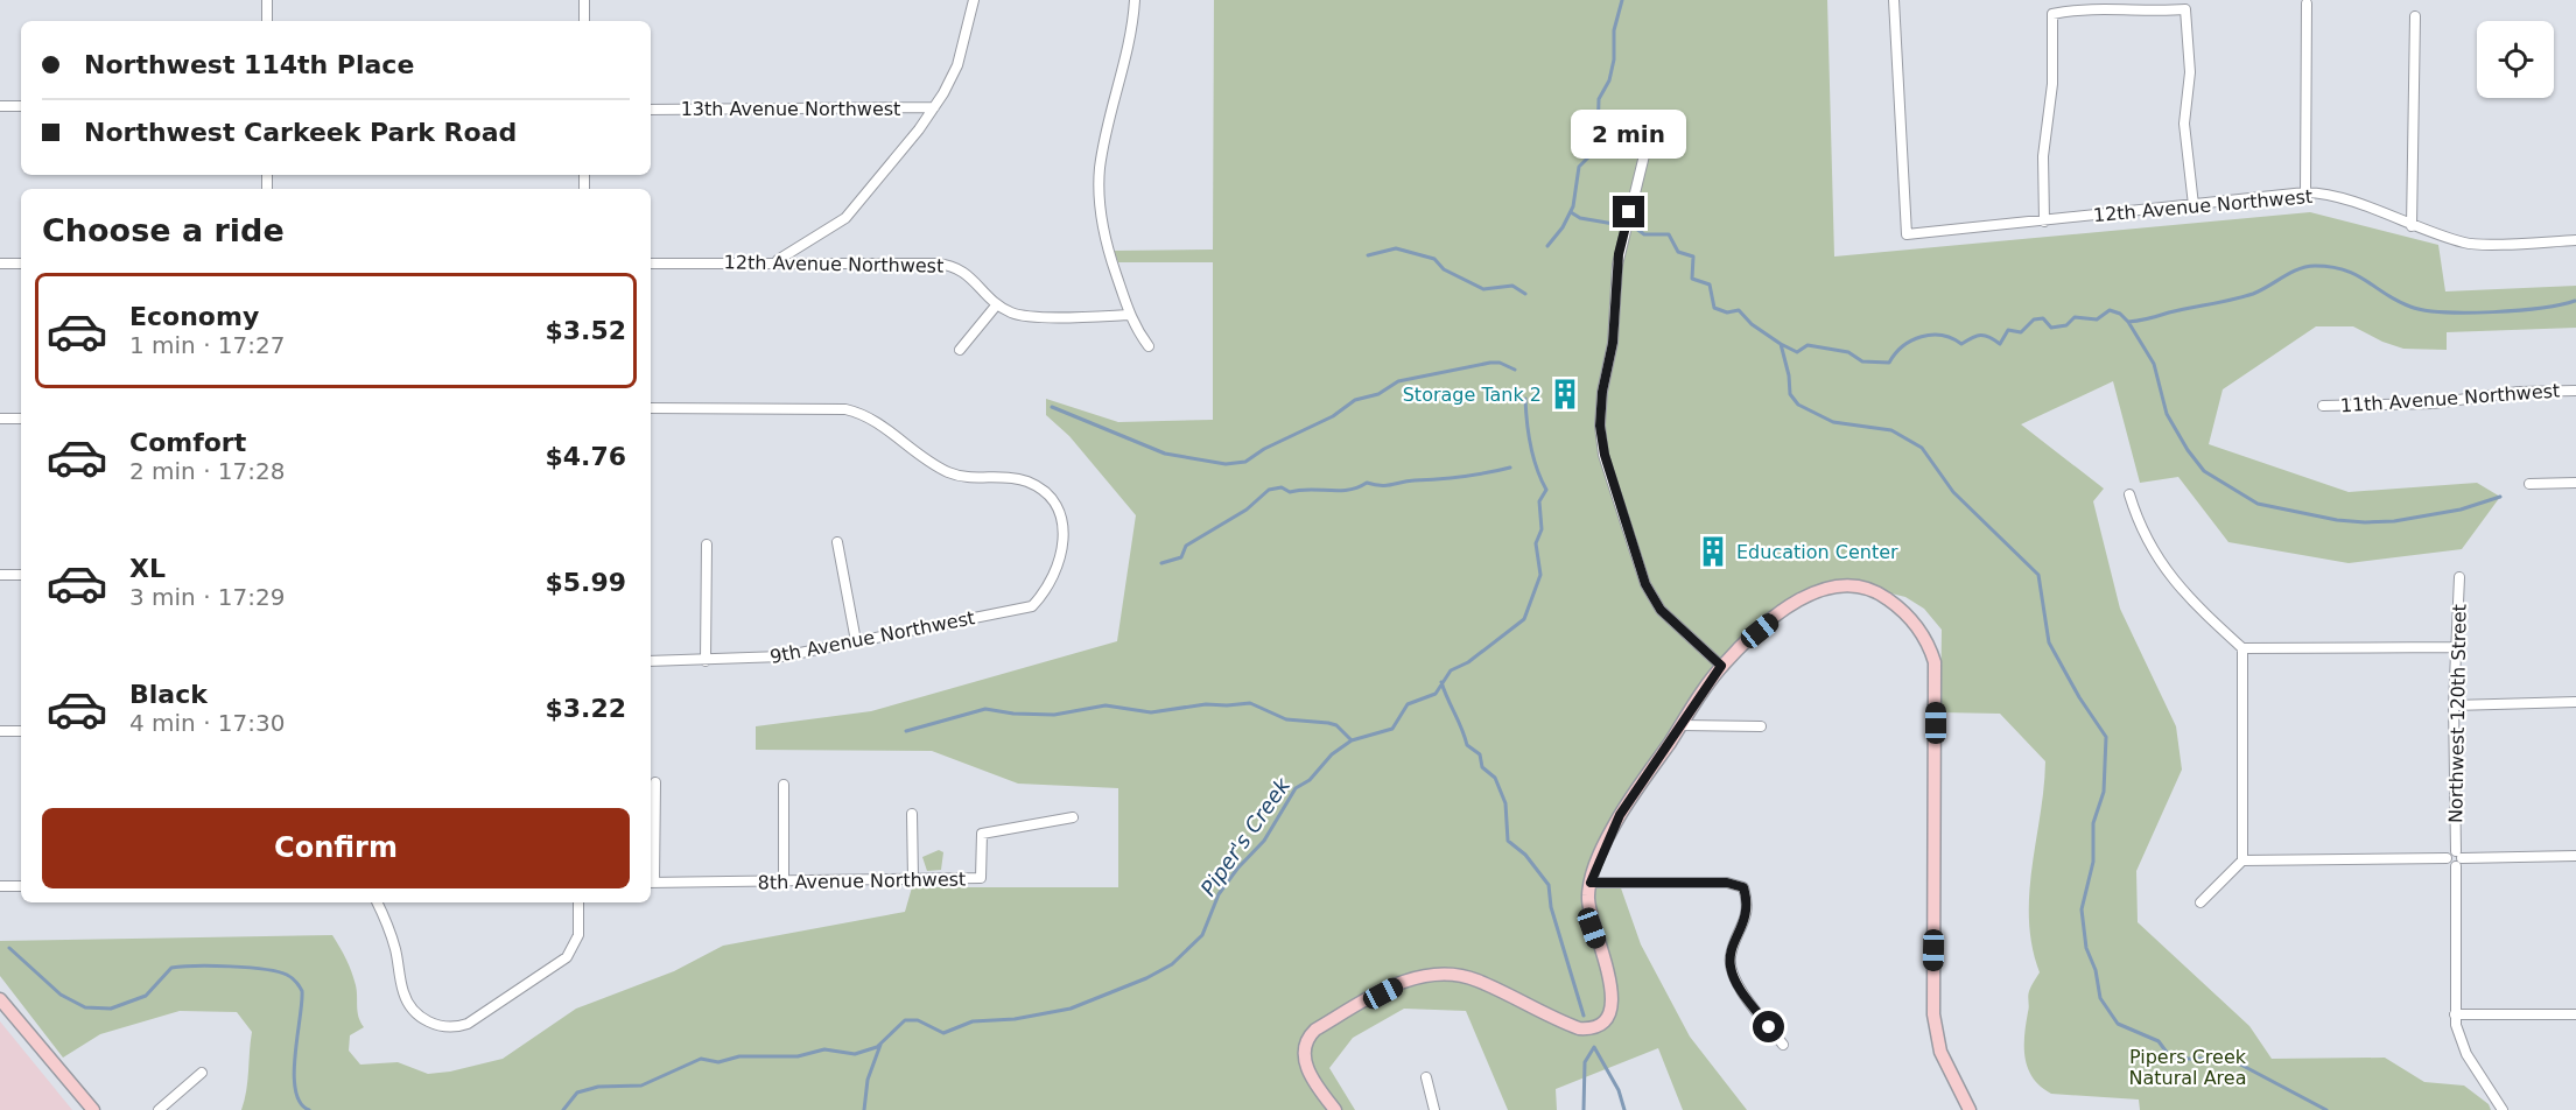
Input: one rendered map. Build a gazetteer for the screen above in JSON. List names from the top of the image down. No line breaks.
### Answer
{"streets":{"street":["13th Avenue Northwest","12th Avenue Northwest","11th Avenue Northwest","9th Avenue Northwest","Northwest 120th Street","8th Avenue Northwest"]},"water":["Piper's Creek"],"parks":["Pipers Creek Natural Area"],"places":{"building":["Storage Tank 2","Education Center"]},"page":{"banner":["Northwest 114th Place","Northwest Carkeek Park Road"],"bubble":"2 min","heading":"Choose a ride","list":[{"name":"Economy","note":"1 min · 17:27","value":"$3.52"},{"name":"Comfort","note":"2 min · 17:28","value":"$4.76"},{"name":"XL","note":"3 min · 17:29","value":"$5.99"},{"name":"Black","note":"4 min · 17:30","value":"$3.22"}],"buttons":"Confirm"}}
